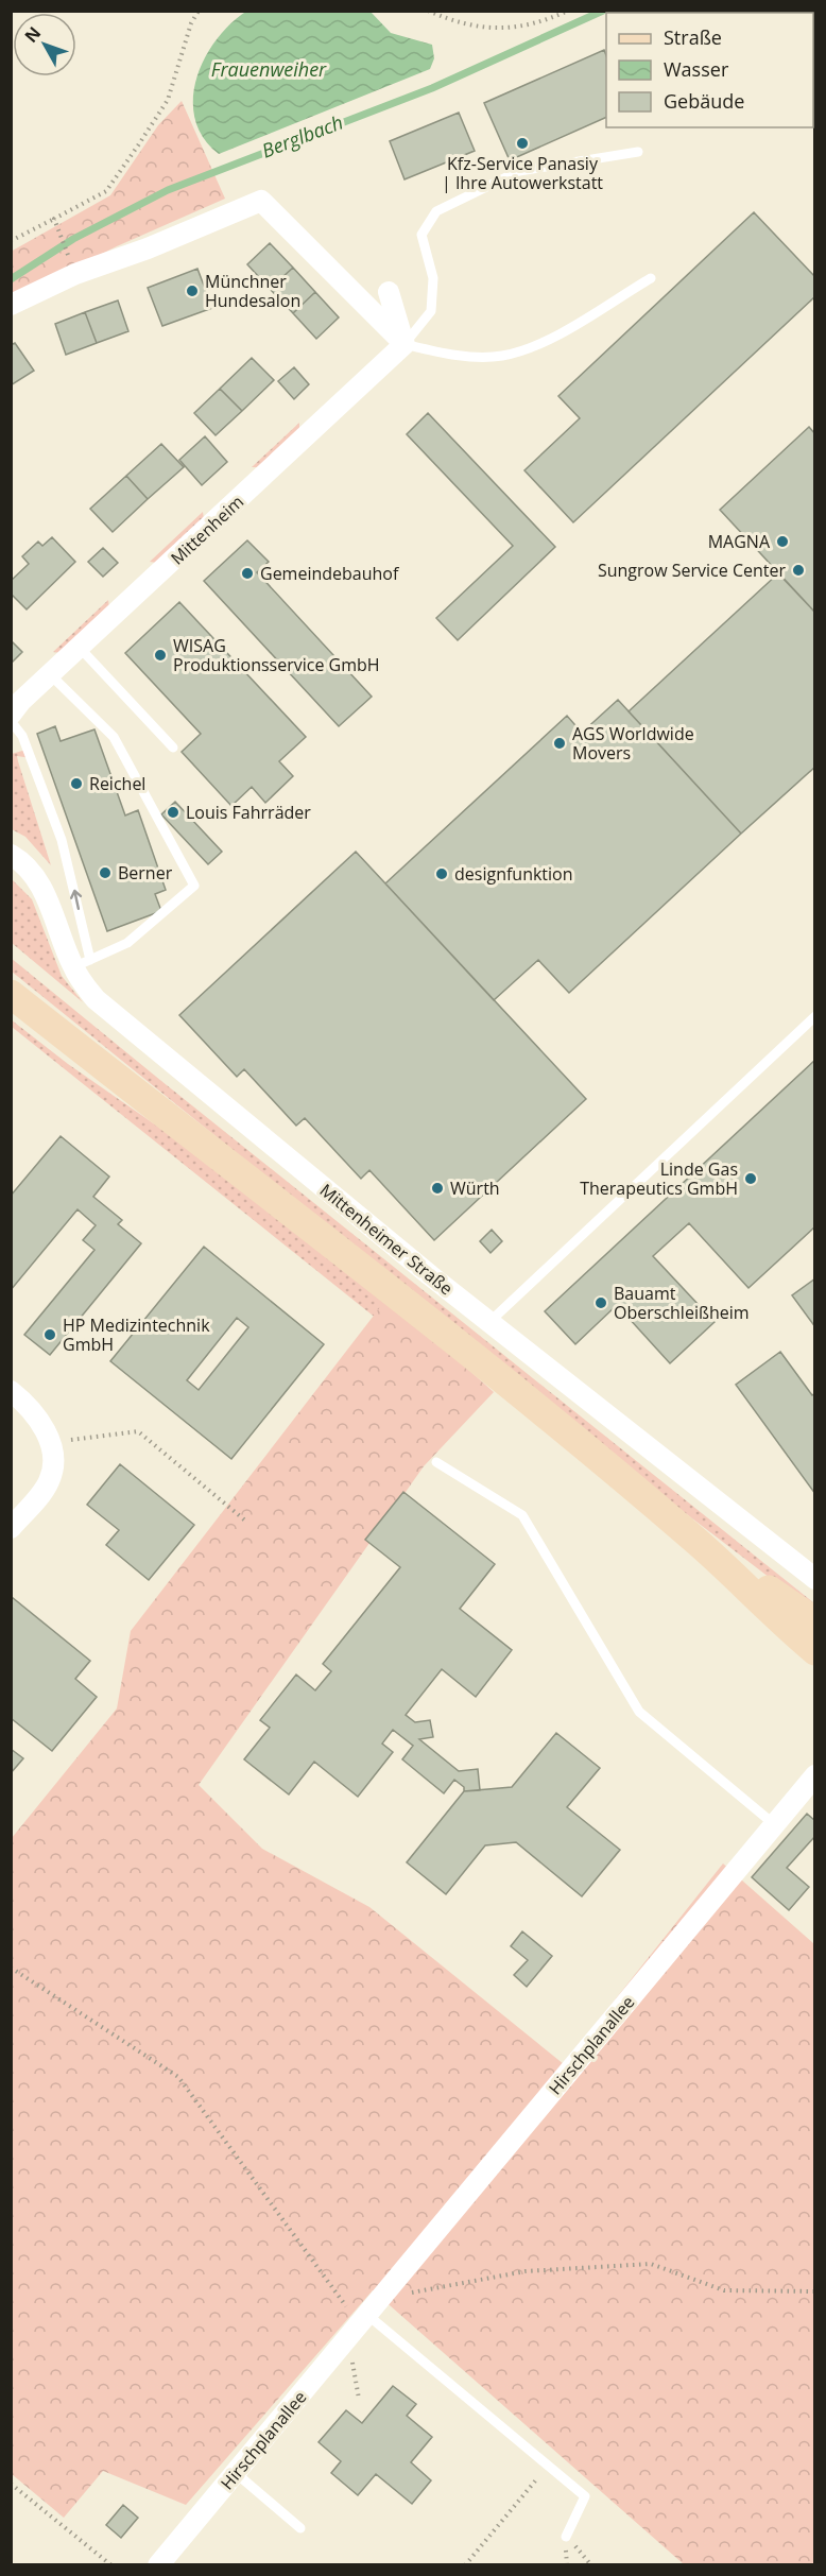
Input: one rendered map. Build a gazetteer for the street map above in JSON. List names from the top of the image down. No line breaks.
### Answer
{"streets":{"street":["Mittenheim","Mittenheimer Straße","Hirschplanallee"]},"water":["Frauenweiher","Berglbach"],"places":["Kfz-Service Panasiy | Ihre Autowerkstatt","Münchner Hundesalon","MAGNA","Sungrow Service Center","Gemeindebauhof","WISAG Produktionsservice GmbH","AGS Worldwide Movers","Reichel","Louis Fahrräder","Berner","designfunktion","Linde Gas Therapeutics GmbH","Würth","Bauamt Oberschleißheim","HP Medizintechnik GmbH"],"legend":["Straße","Wasser","Gebäude"],"north":"top left"}
